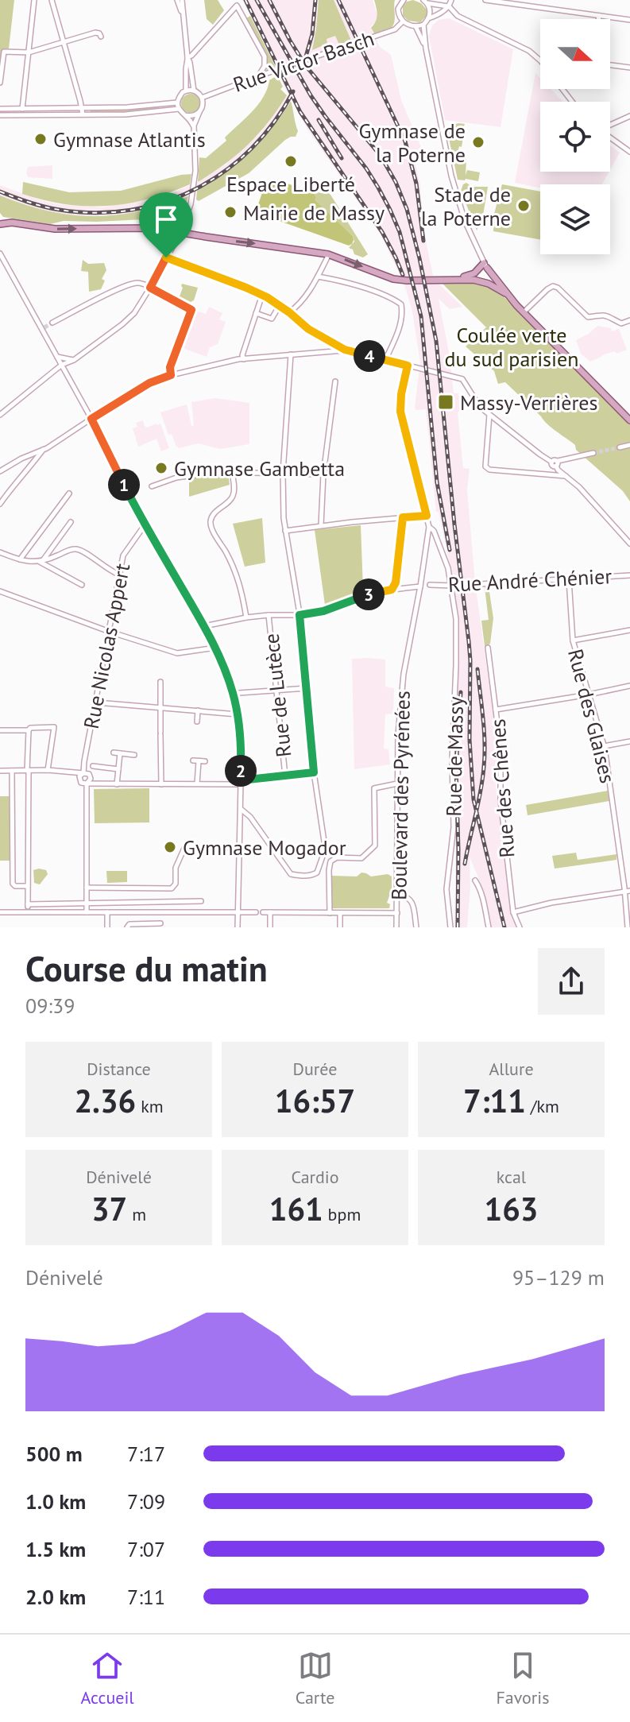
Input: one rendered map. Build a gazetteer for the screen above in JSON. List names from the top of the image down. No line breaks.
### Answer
{"streets":{"street":["Rue Victor Basch","Rue André Chénier","Rue Nicolas Appert","Rue de Lutèce","Rue des Glaises","Rue de Massy","Rue des Chênes","Boulevard des Pyrénées"]},"crossings":[["Rue André Chénier","Rue de Lutèce"],["Rue André Chénier","Rue des Glaises"],["Rue André Chénier","Rue de Massy"],["Rue André Chénier","Boulevard des Pyrénées"],["Rue de Massy","Boulevard des Pyrénées"]],"parks":["Coulée verte du sud parisien"],"places":{"other":["Gymnase Atlantis","Gymnase de la Poterne","Espace Liberté","Stade de la Poterne","Mairie de Massy","Gymnase Gambetta","Gymnase Mogador"],"transit":["Massy-Verrières"]},"north":"right","page":{"pins":["4","1","3","2"],"heading":["Course du matin","09:39"],"stats":[["Distance","2.36 km"],["Durée","16:57"],["Allure","7:11 /km"],["Dénivelé","37 m"],["Cardio","161 bpm"],["kcal","163"]],"chart":["Dénivelé","95–129 m"],"list":[{"name":"500 m","note":"7:17"},{"name":"1.0 km","note":"7:09"},{"name":"1.5 km","note":"7:07"},{"name":"2.0 km","note":"7:11"}],"tabs":["Accueil","Carte","Favoris"]}}
